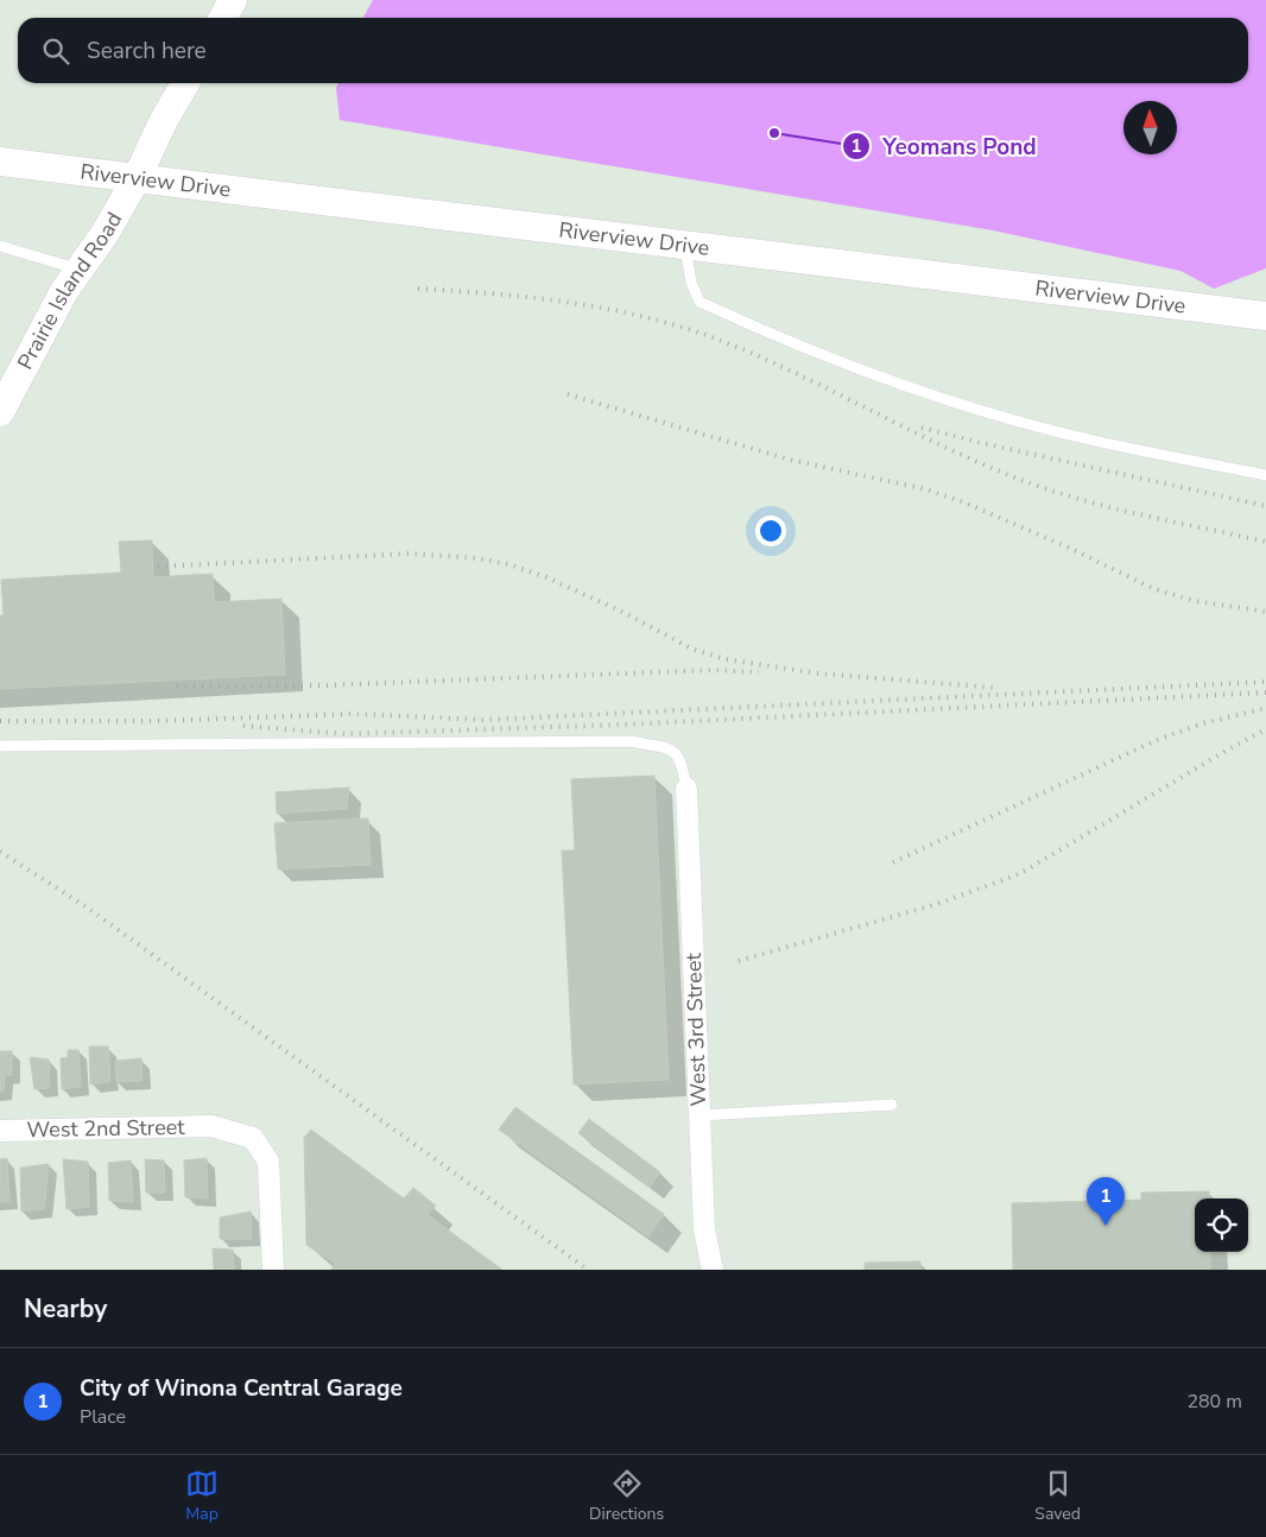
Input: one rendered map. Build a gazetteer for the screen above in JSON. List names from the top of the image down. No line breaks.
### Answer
{"streets":{"street":["Riverview Drive","Prairie Island Road","West 3rd Street","West 2nd Street"]},"crossings":[["Riverview Drive","Prairie Island Road"]],"places":["Yeomans Pond"],"north":"top","page":{"search":"Search here","pins":"1","heading":"Nearby","list":[{"mark":"1","name":"City of Winona Central Garage","note":"Place","value":"280 m"}],"nav":["Map","Directions","Saved"]}}
